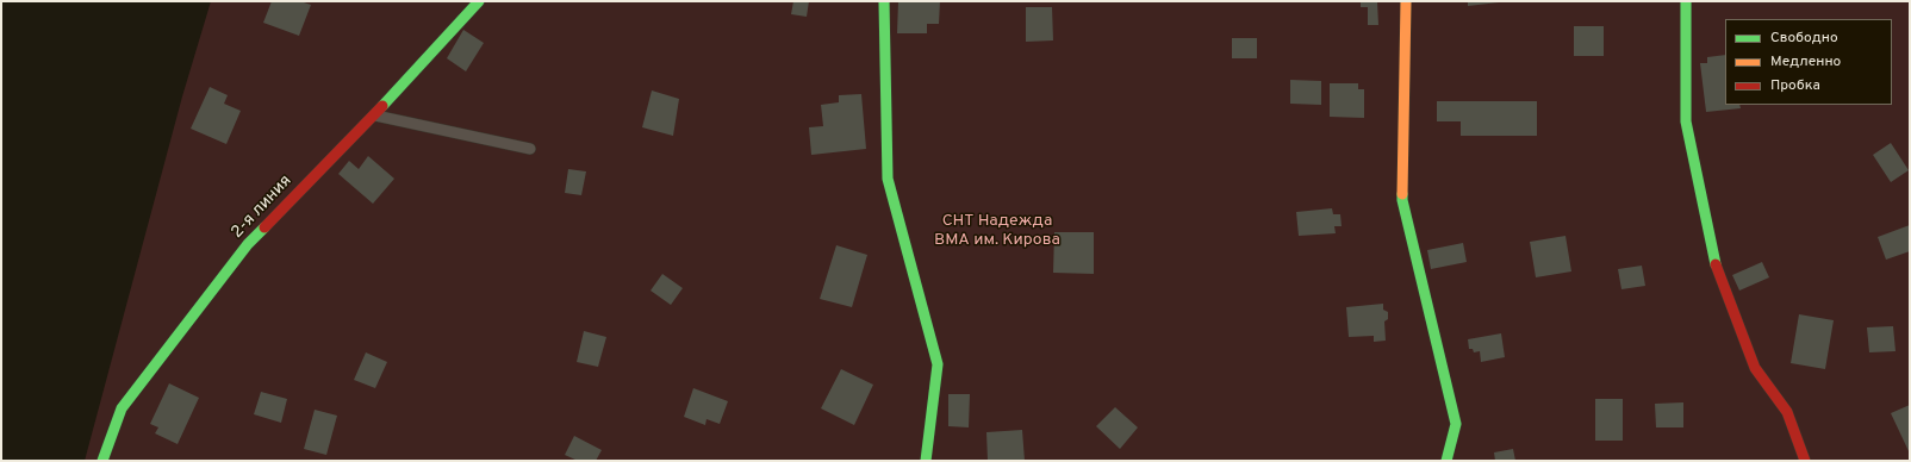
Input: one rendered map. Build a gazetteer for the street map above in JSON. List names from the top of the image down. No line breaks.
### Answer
{"streets":{"street":["2-я линия"]},"parks":["СНТ Надежда ВМА им. Кирова"],"legend":["Свободно","Медленно","Пробка"]}
